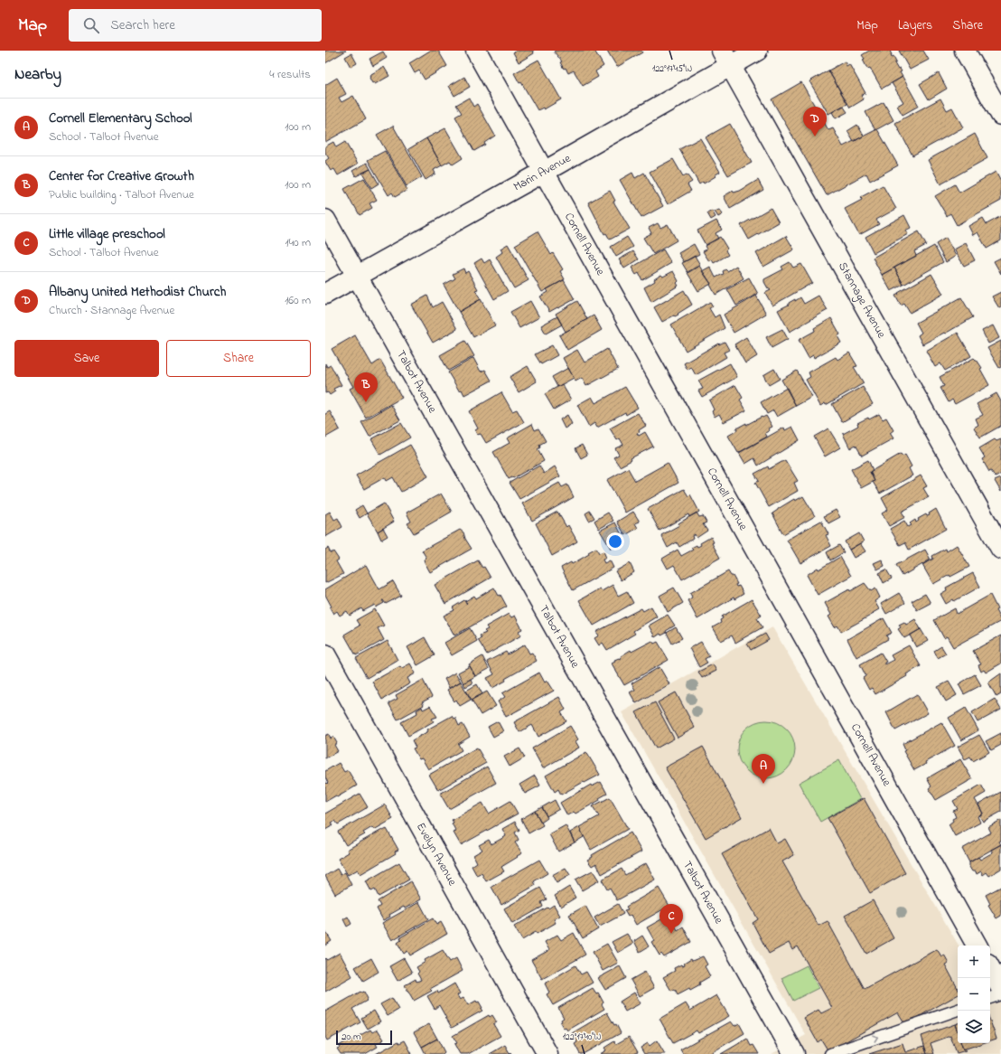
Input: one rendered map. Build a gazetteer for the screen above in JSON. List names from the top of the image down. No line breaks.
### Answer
{"streets":{"street":["Marin Avenue","Cornell Avenue","Stannage Avenue","Talbot Avenue","Evelyn Avenue"]},"crossings":[["Marin Avenue","Cornell Avenue"],["Marin Avenue","Stannage Avenue"],["Marin Avenue","Talbot Avenue"]],"scale_bar":"20 m","page":{"header":"Map","search":"Search here","nav":["Map","Layers","Share"],"heading":["Nearby","4 results"],"list":[{"mark":"A","name":"Cornell Elementary School","note":"School · Talbot Avenue","value":"100 m"},{"mark":"B","name":"Center for Creative Growth","note":"Public building · Talbot Avenue","value":"100 m"},{"mark":"C","name":"Little village preschool","note":"School · Talbot Avenue","value":"140 m"},{"mark":"D","name":"Albany United Methodist Church","note":"Church · Stannage Avenue","value":"160 m"}],"pins":["D","B","A","C"],"buttons":["Save","Share"],"map_buttons":["+","−"],"scale":"20 m"},"coordinates":["122°17'45\"W","122°17'40\"W"]}
